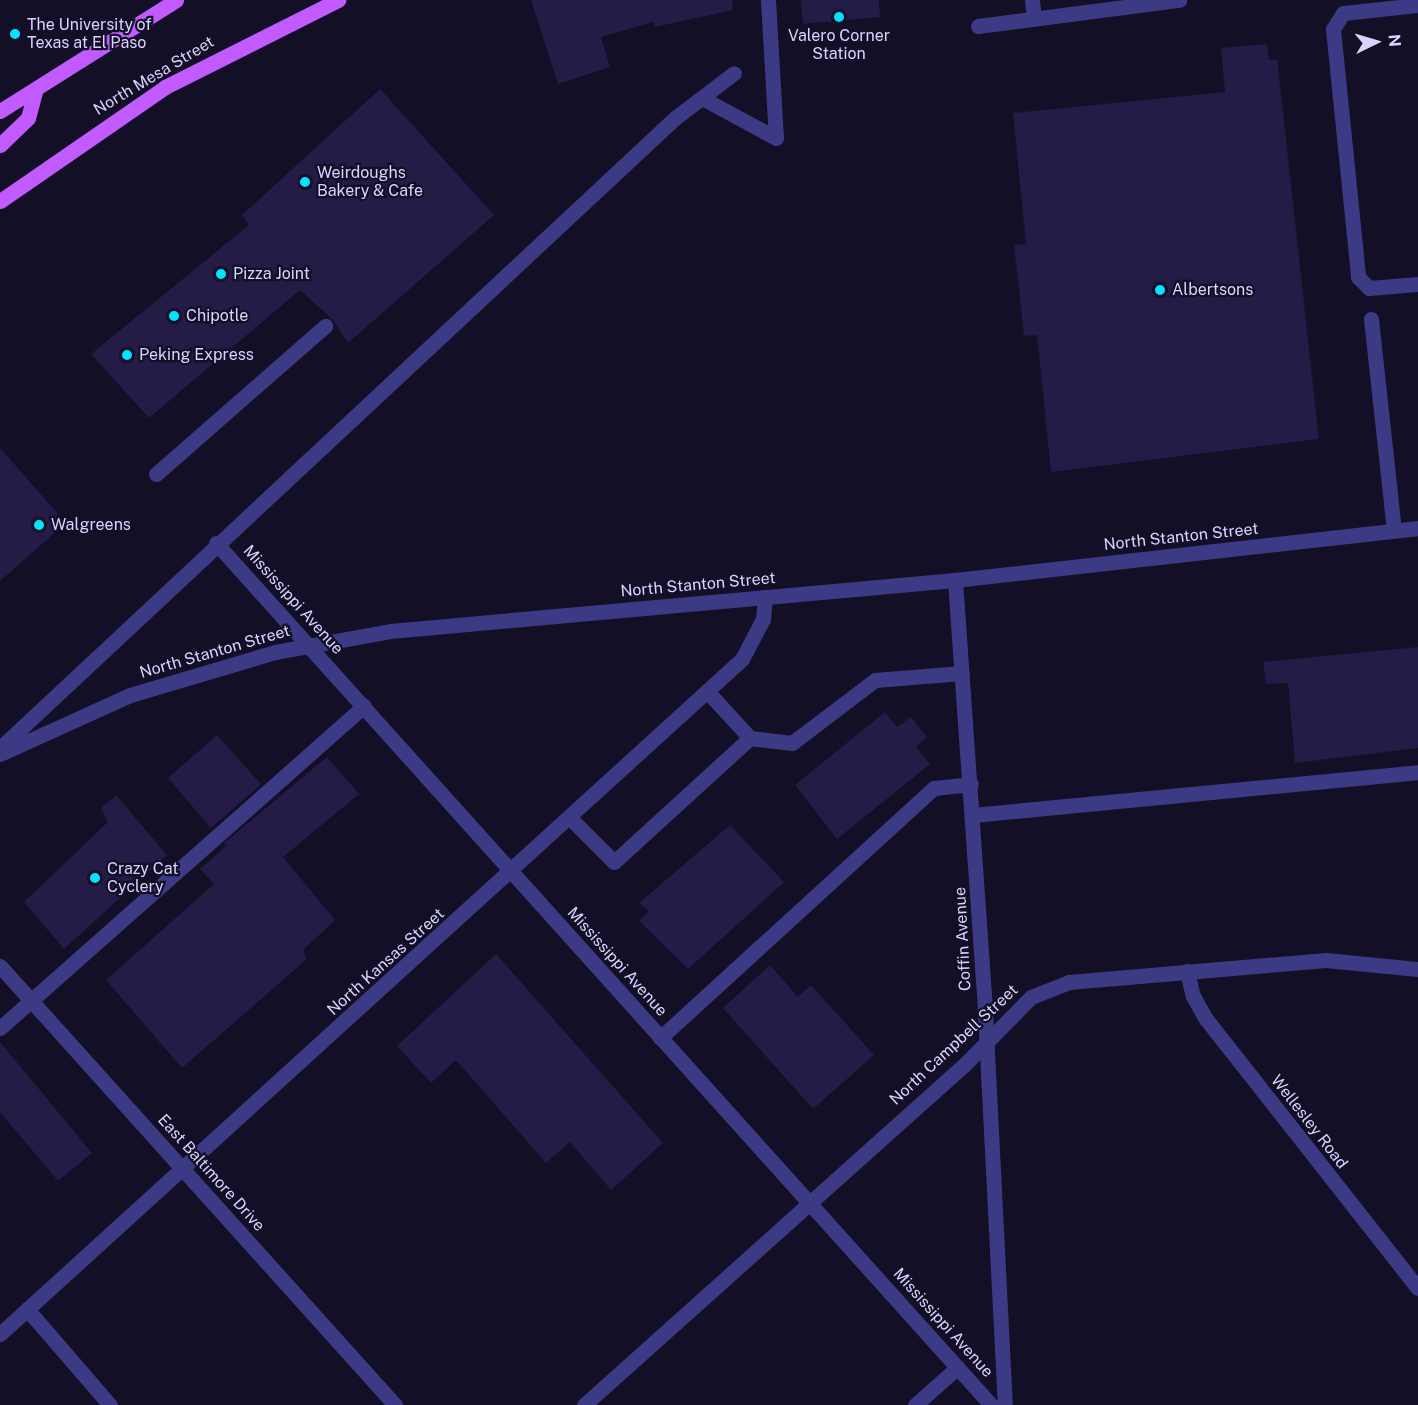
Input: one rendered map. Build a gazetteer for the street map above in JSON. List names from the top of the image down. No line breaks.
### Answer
{"streets":{"main road":["North Mesa Street"],"street":["North Stanton Street","Mississippi Avenue","Coffin Avenue","North Kansas Street","North Campbell Street","Wellesley Road","East Baltimore Drive"]},"crossings":[["North Stanton Street","Mississippi Avenue"],["North Stanton Street","Coffin Avenue"],["North Stanton Street","North Kansas Street"],["Mississippi Avenue","North Kansas Street"],["Mississippi Avenue","North Campbell Street"],["Coffin Avenue","North Campbell Street"],["North Kansas Street","East Baltimore Drive"],["North Campbell Street","Wellesley Road"]],"places":["Valero Corner Station","The University of Texas at El Paso","Weirdoughs Bakery & Cafe","Pizza Joint","Albertsons","Chipotle","Peking Express","Walgreens","Crazy Cat Cyclery"],"north":"right"}
